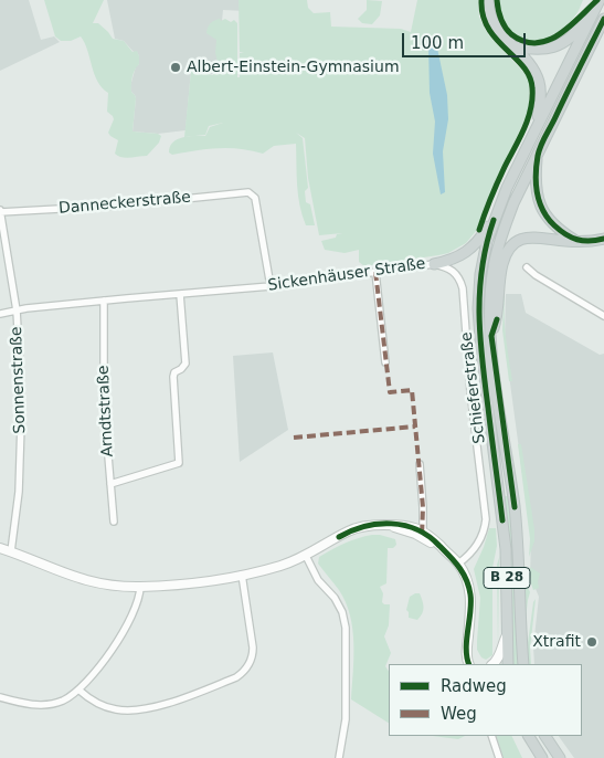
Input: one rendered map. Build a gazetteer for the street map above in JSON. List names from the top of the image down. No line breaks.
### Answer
{"streets":{"main road":["Schieferstraße","B 28"],"street":["Danneckerstraße","Sickenhäuser Straße","Sonnenstraße","Arndtstraße"]},"crossings":[["Danneckerstraße","Sickenhäuser Straße"],["Danneckerstraße","Sonnenstraße"],["Sickenhäuser Straße","Sonnenstraße"],["Sickenhäuser Straße","Arndtstraße"]],"places":["Albert-Einstein-Gymnasium","Xtrafit"],"legend":["Radweg","Weg"],"scale_bar":"100 m"}
